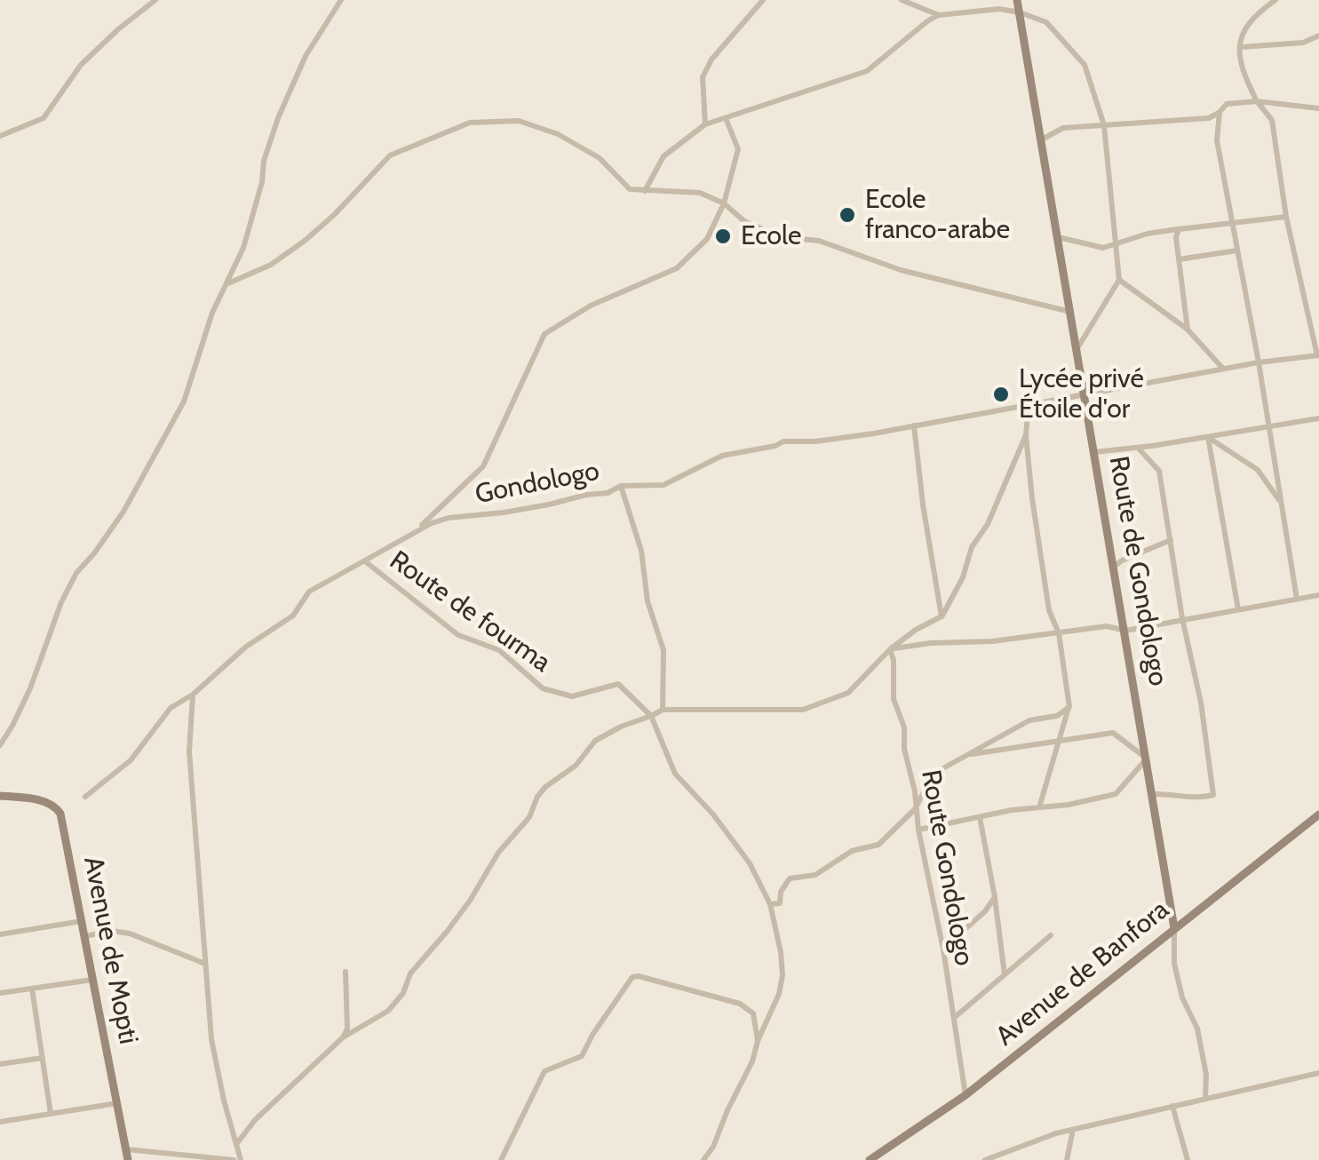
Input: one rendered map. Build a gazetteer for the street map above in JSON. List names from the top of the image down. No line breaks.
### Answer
{"streets":{"street":["Gondologo","Route de Gondologo","Route de fourma","Route Gondologo","Avenue de Mopti","Avenue de Banfora"]},"crossings":[["Gondologo","Route de Gondologo"],["Gondologo","Route de fourma"],["Route de Gondologo","Avenue de Banfora"],["Route Gondologo","Avenue de Banfora"]],"places":["Ecole franco-arabe","Ecole","Lycée privé Étoile d'or"]}
